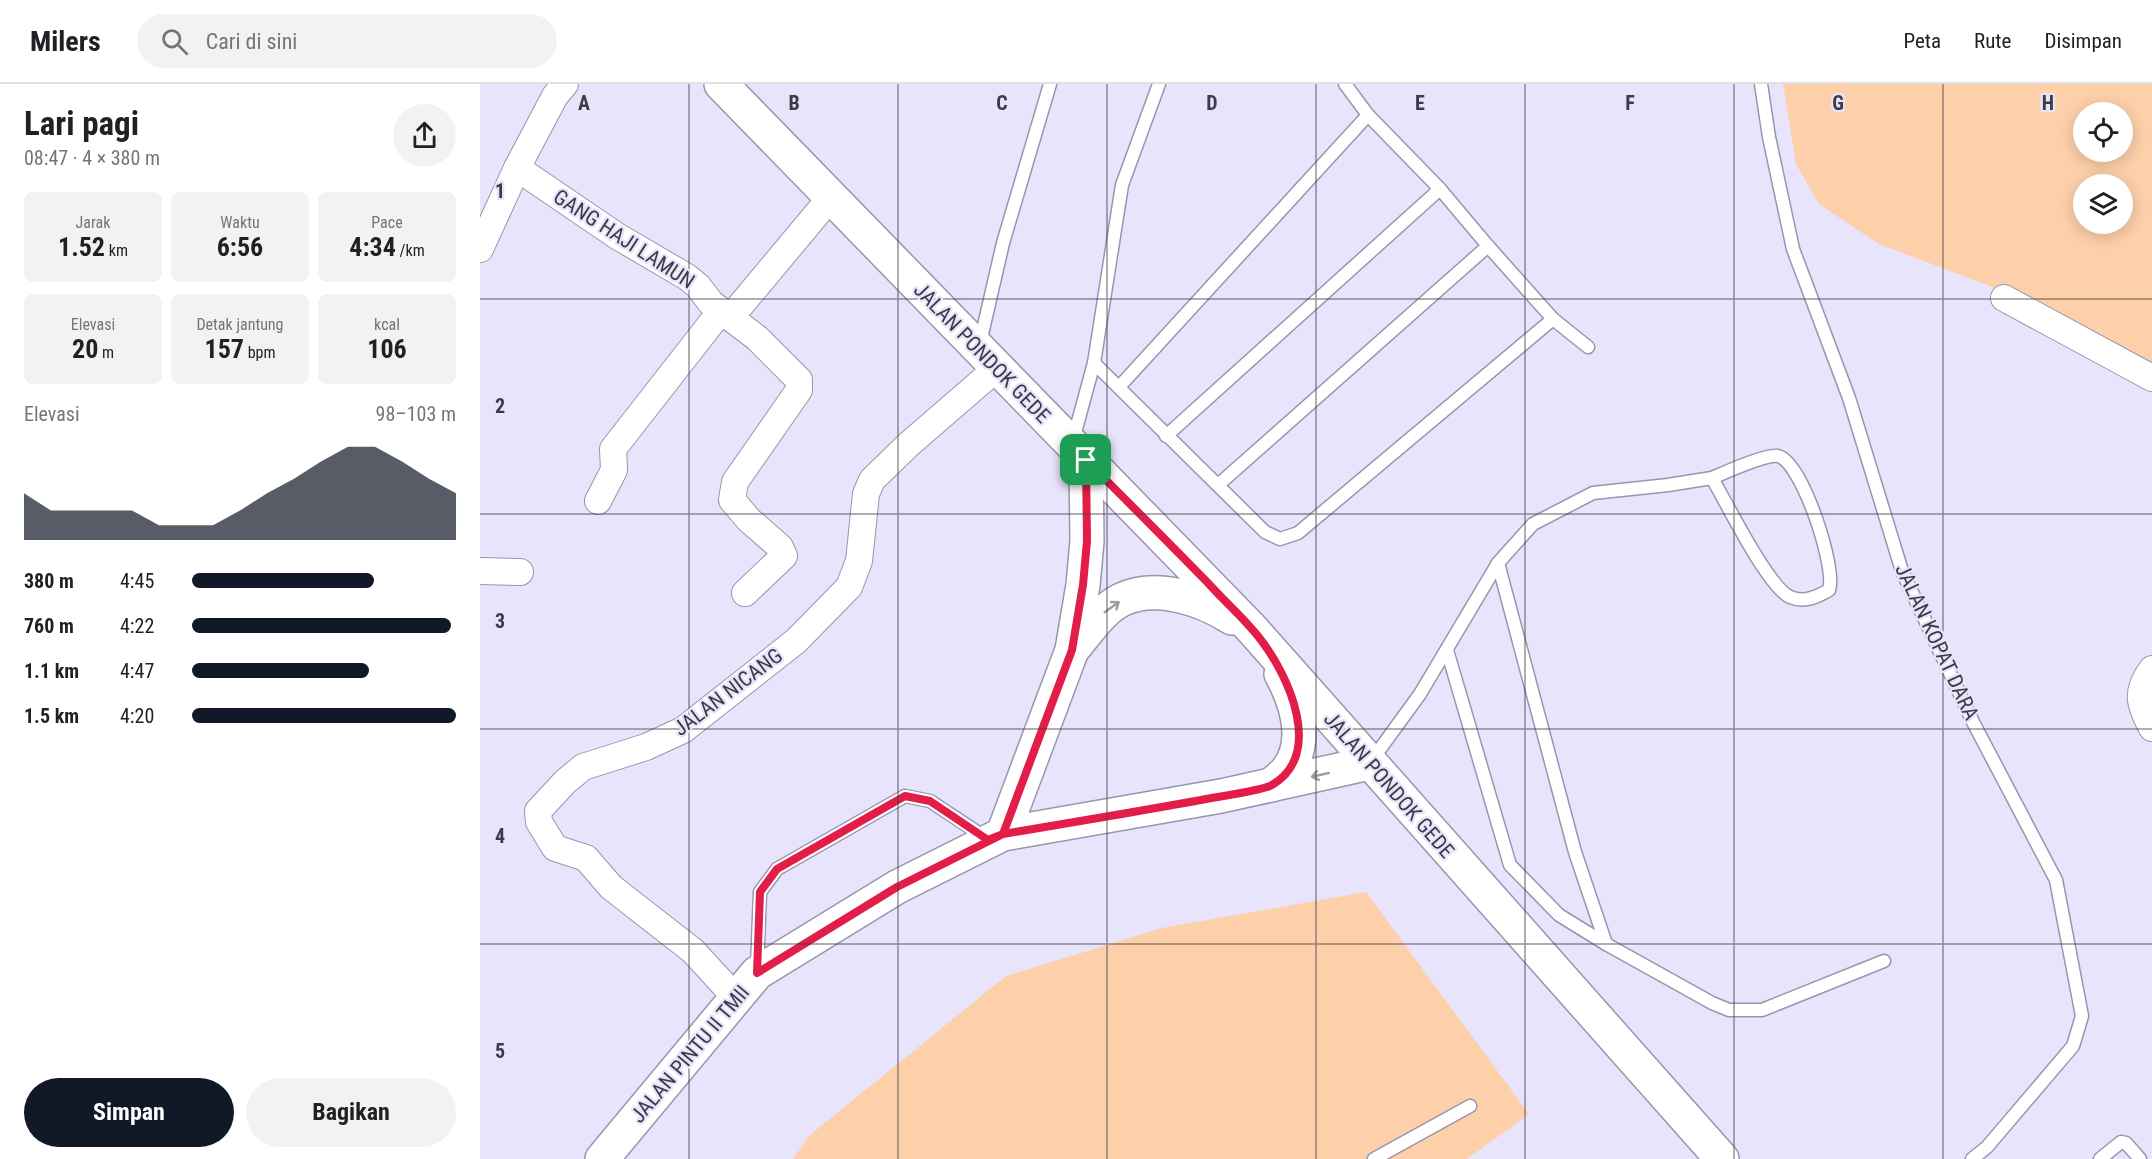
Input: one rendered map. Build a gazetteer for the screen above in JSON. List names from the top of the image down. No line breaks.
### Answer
{"streets":{"main road":["JALAN PONDOK GEDE","JALAN PINTU II TMII"],"street":["GANG HAJI LAMUN","JALAN NICANG"],"lane":["JALAN KOPAT DARA"]},"crossings":[["JALAN PONDOK GEDE","JALAN NICANG"],["JALAN PONDOK GEDE","JALAN PINTU II TMII"],["JALAN NICANG","JALAN PINTU II TMII"]],"page":{"header":"Milers","search":"Cari di sini","nav":["Peta","Rute","Disimpan"],"heading":["Lari pagi","08:47 · 4 × 380 m"],"stats":[["Jarak","1.52 km"],["Waktu","6:56"],["Pace","4:34 /km"],["Elevasi","20 m"],["Detak jantung","157 bpm"],["kcal","106"]],"chart":["Elevasi","98–103 m"],"list":[{"name":"380 m","note":"4:45"},{"name":"760 m","note":"4:22"},{"name":"1.1 km","note":"4:47"},{"name":"1.5 km","note":"4:20"}],"buttons":["Simpan","Bagikan"]},"grid":{"columns":["A","B","C","D","E","F","G","H"],"rows":["1","2","3","4","5"]}}
